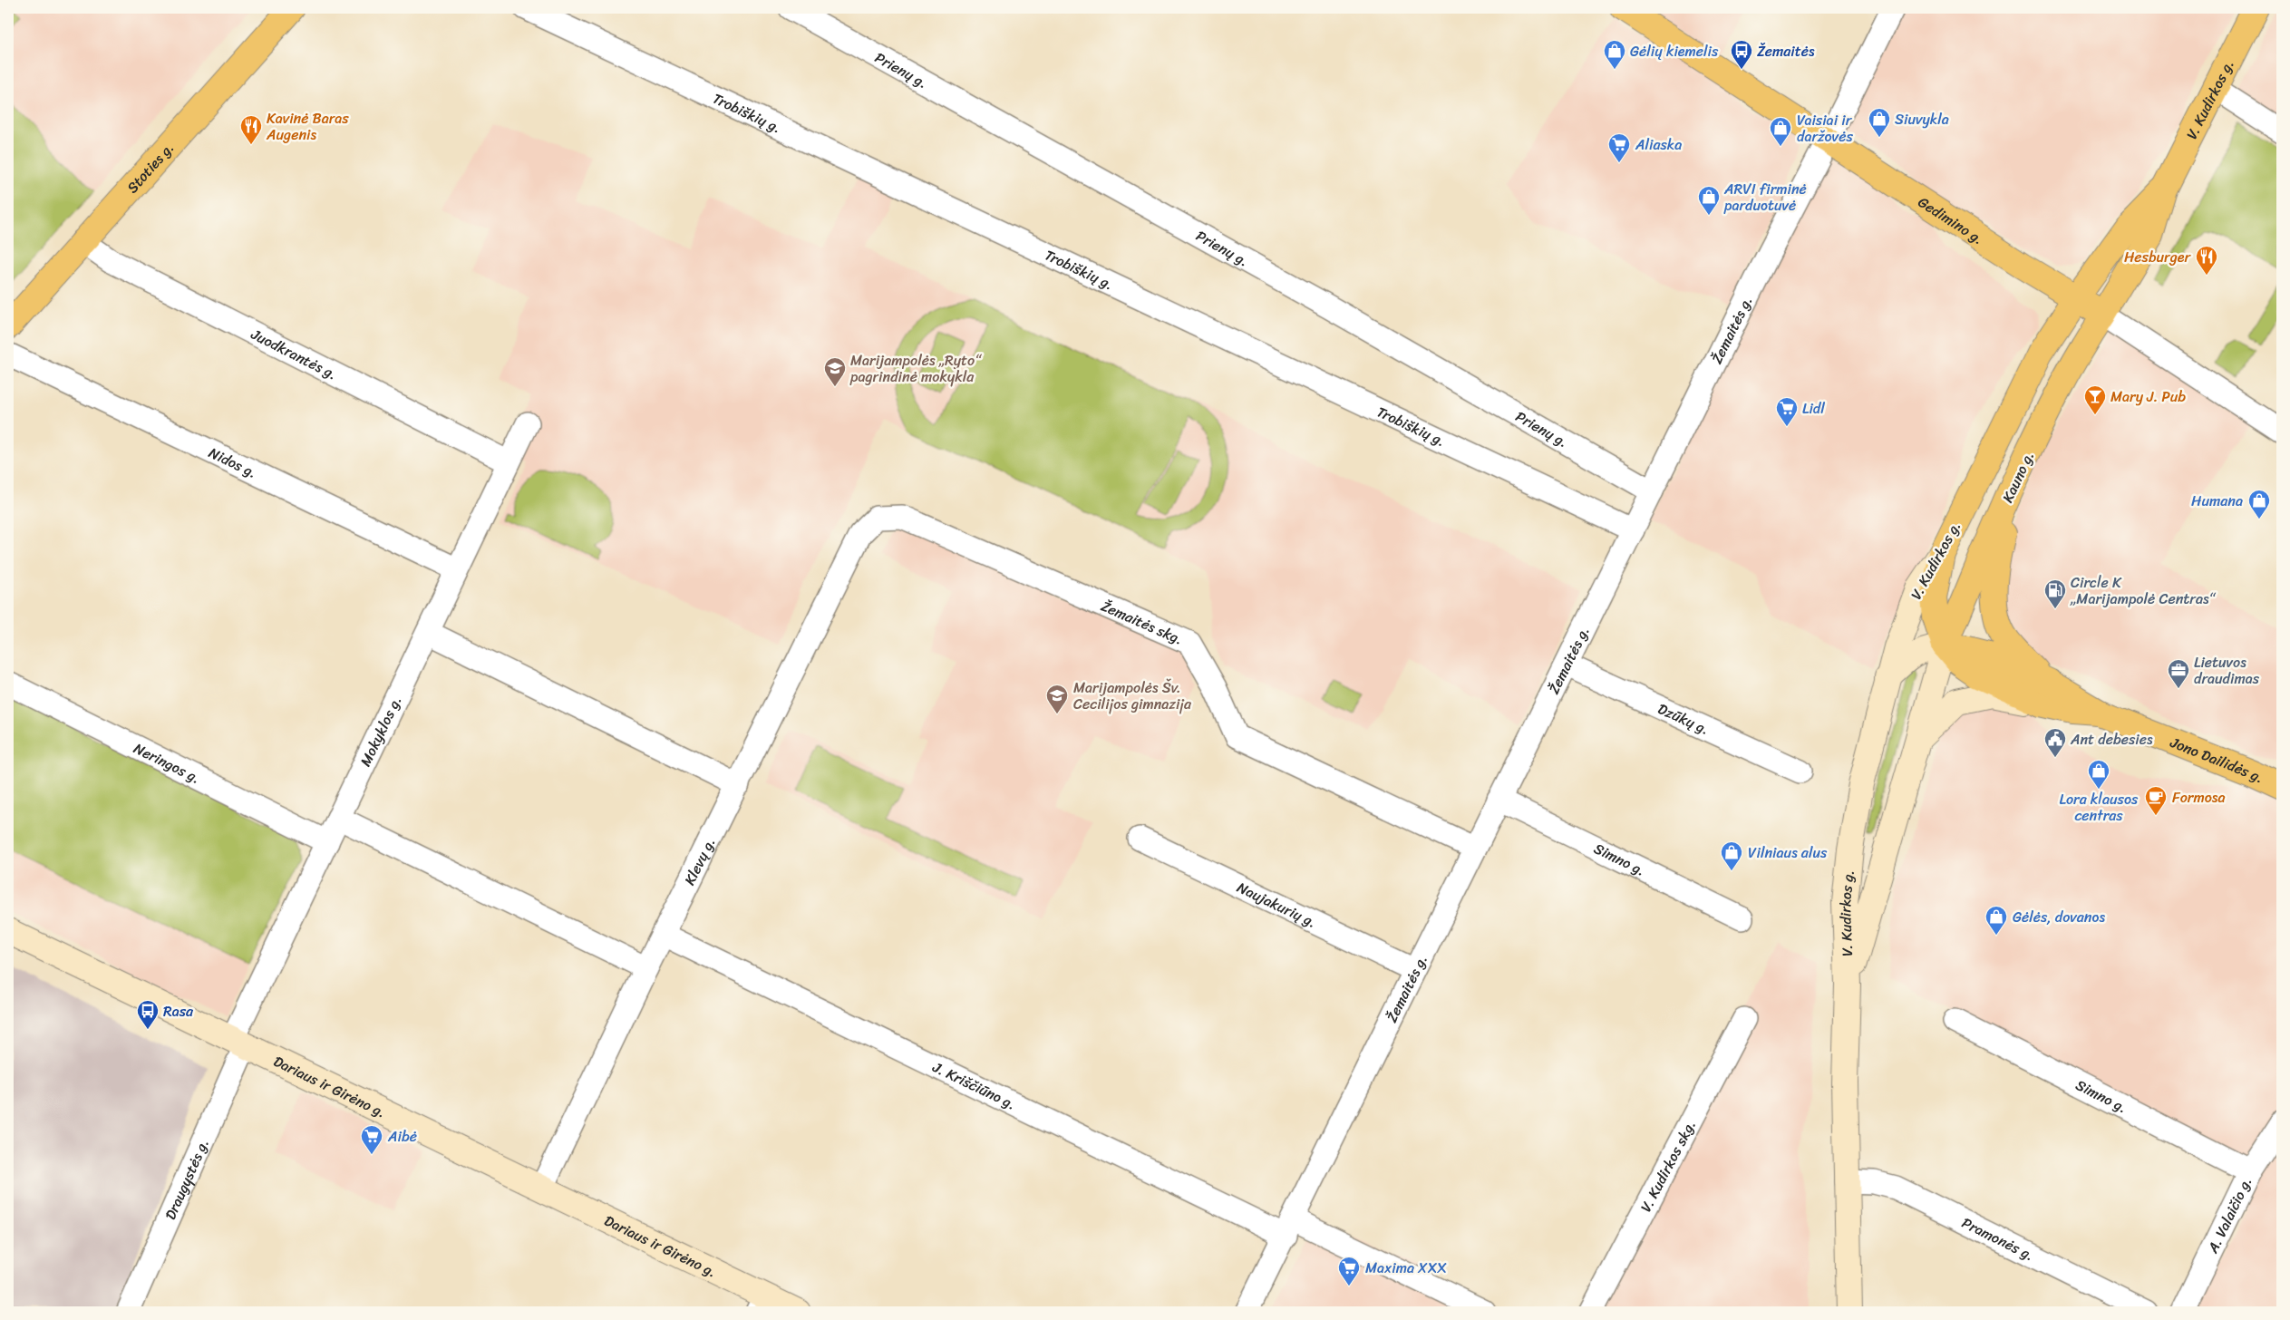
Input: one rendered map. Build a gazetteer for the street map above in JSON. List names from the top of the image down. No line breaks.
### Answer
{"streets":{"main road":["V. Kudirkos g.","Stoties g.","Gedimino g.","Kauno g.","Jono Dailidės g.","Dariaus ir Girėno g."],"street":["Prienų g.","Trobiškių g.","Žemaitės g.","Juodkrantės g.","Nidos g.","Žemaitės skg.","Dzūkų g.","Mokyklos g.","Neringos g.","Simno g.","Klevų g.","Naujakurių g.","J. Kriščiūno g.","V. Kudirkos skg.","Draugystės g.","A. Valaičio g.","Pramonės g."]},"crossings":[["Prienų g.","Žemaitės g."],["V. Kudirkos g.","Gedimino g."],["V. Kudirkos g.","Kauno g."],["V. Kudirkos g.","Pramonės g."],["Trobiškių g.","Žemaitės g."],["Stoties g.","Juodkrantės g."],["Gedimino g.","Žemaitės g."],["Gedimino g.","Kauno g."],["Žemaitės g.","Žemaitės skg."],["Žemaitės g.","Dzūkų g."],["Žemaitės g.","Simno g."],["Žemaitės g.","Naujakurių g."],["Žemaitės g.","J. Kriščiūno g."],["Juodkrantės g.","Mokyklos g."],["Nidos g.","Mokyklos g."],["Žemaitės skg.","Klevų g."],["Mokyklos g.","Neringos g."],["Mokyklos g.","Dariaus ir Girėno g."],["Mokyklos g.","Draugystės g."],["Simno g.","A. Valaičio g."],["Klevų g.","J. Kriščiūno g."],["Klevų g.","Dariaus ir Girėno g."],["Dariaus ir Girėno g.","Draugystės g."]],"places":{"shop":["Gėlių kiemelis","Siuvykla","Vaisiai ir daržovės","ARVI firminė parduotuvė","Humana","Lora klausos centras","Vilniaus alus","Gėlės, dovanos"],"bus stop":["Žemaitės","Rasa"],"restaurant":["Kavinė Baras Augenis","Hesburger"],"supermarket":["Aliaska","Lidl","Aibė","Maxima XXX"],"school or university":["Marijampolės „Ryto“ pagrindinė mokykla","Marijampolės Šv. Cecilijos gimnazija"],"bar":["Mary J. Pub"],"fuel station":["Circle K „Marijampolė Centras“"],"office":["Lietuvos draudimas"],"public building":["Ant debesies"],"cafe":["Formosa"]}}
